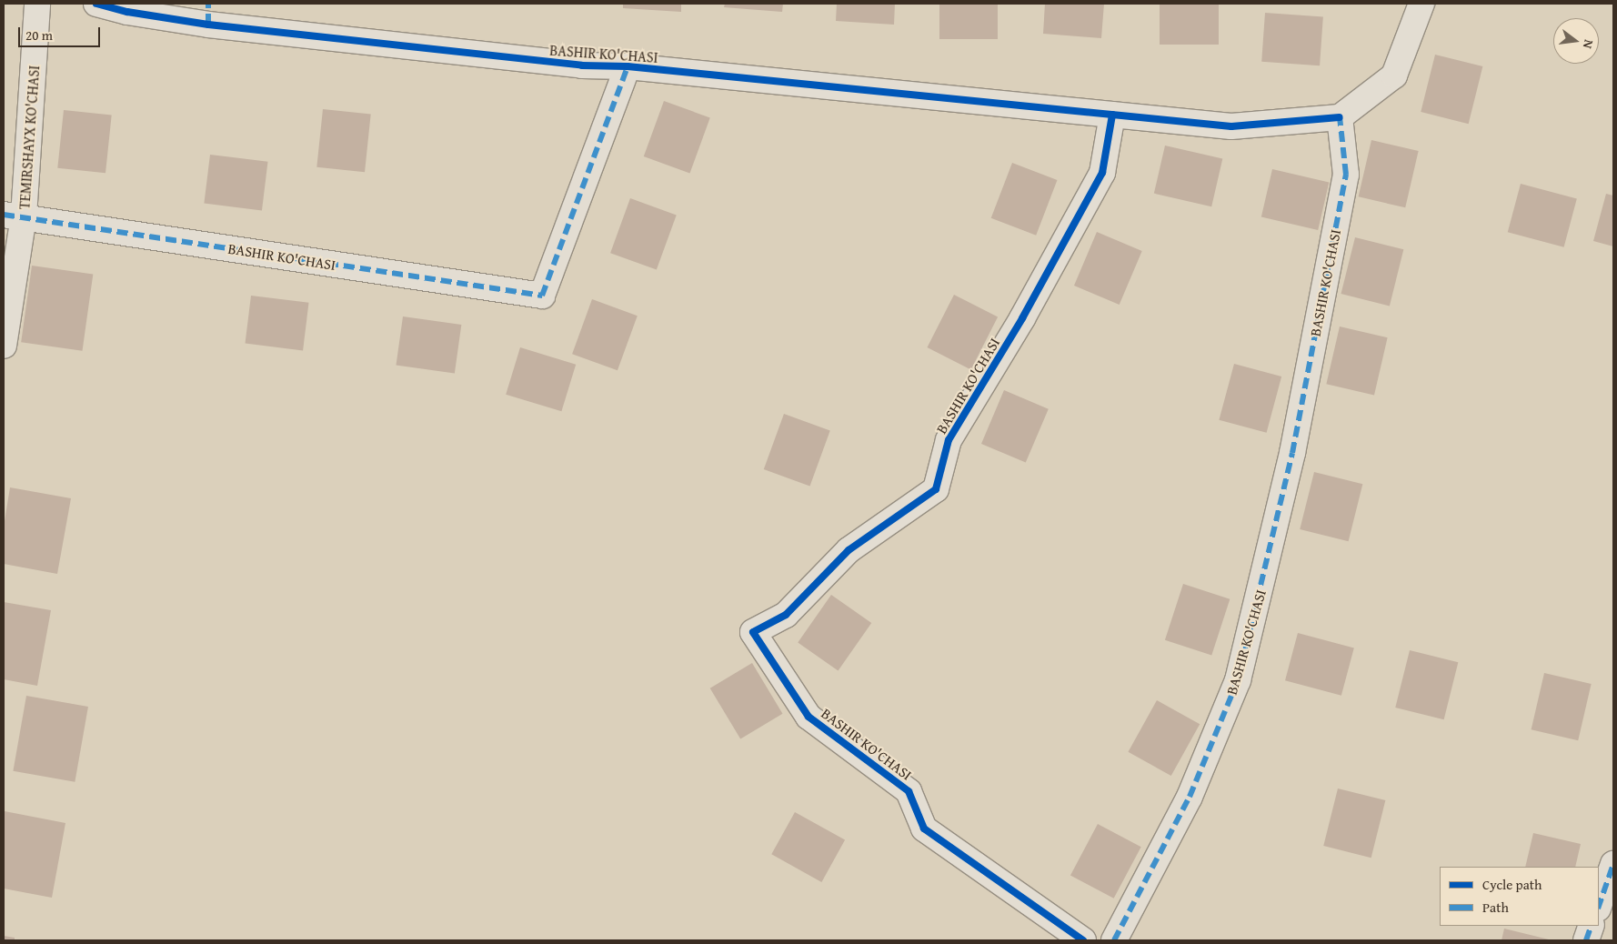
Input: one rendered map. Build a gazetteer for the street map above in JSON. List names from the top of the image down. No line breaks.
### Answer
{"streets":{"street":["BASHIR KO'CHASI","TEMIRSHAYX KO'CHASI"]},"crossings":[["BASHIR KO'CHASI","TEMIRSHAYX KO'CHASI"]],"legend":["Cycle path","Path"],"scale_bar":"20 m","north":"right"}
